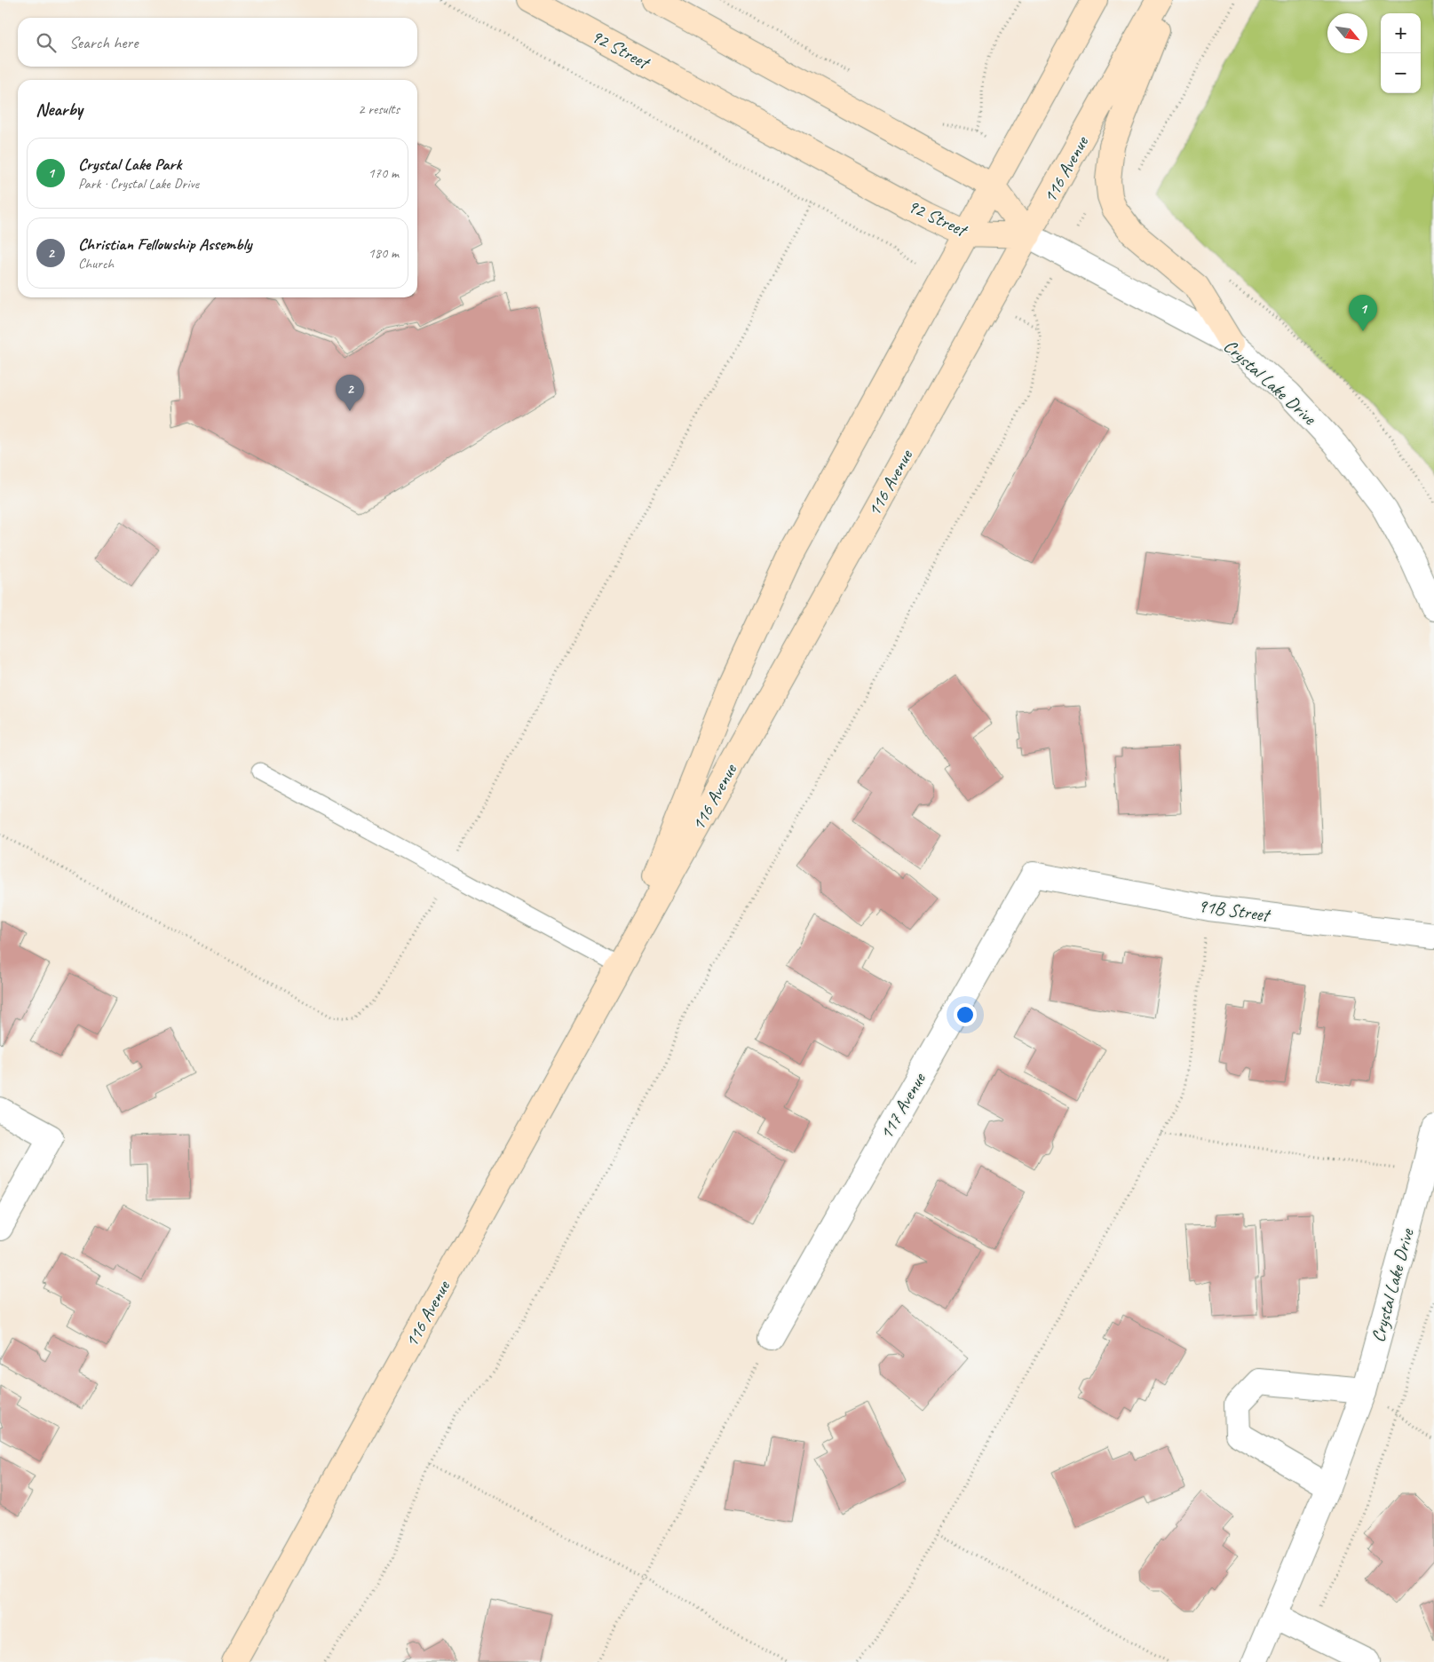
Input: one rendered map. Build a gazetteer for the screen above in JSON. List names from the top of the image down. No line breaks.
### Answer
{"streets":{"main road":["92 Street","116 Avenue"],"street":["Crystal Lake Drive","91B Street","117 Avenue"]},"crossings":[["92 Street","116 Avenue"],["92 Street","Crystal Lake Drive"],["116 Avenue","Crystal Lake Drive"],["91B Street","117 Avenue"]],"north":"bottom right","page":{"map_buttons":["+","−"],"search":"Search here","heading":["Nearby","2 results"],"list":[{"mark":"1","name":"Crystal Lake Park","note":"Park · Crystal Lake Drive","value":"170 m"},{"mark":"2","name":"Christian Fellowship Assembly","note":"Church","value":"180 m"}],"pins":["1","2"]}}
